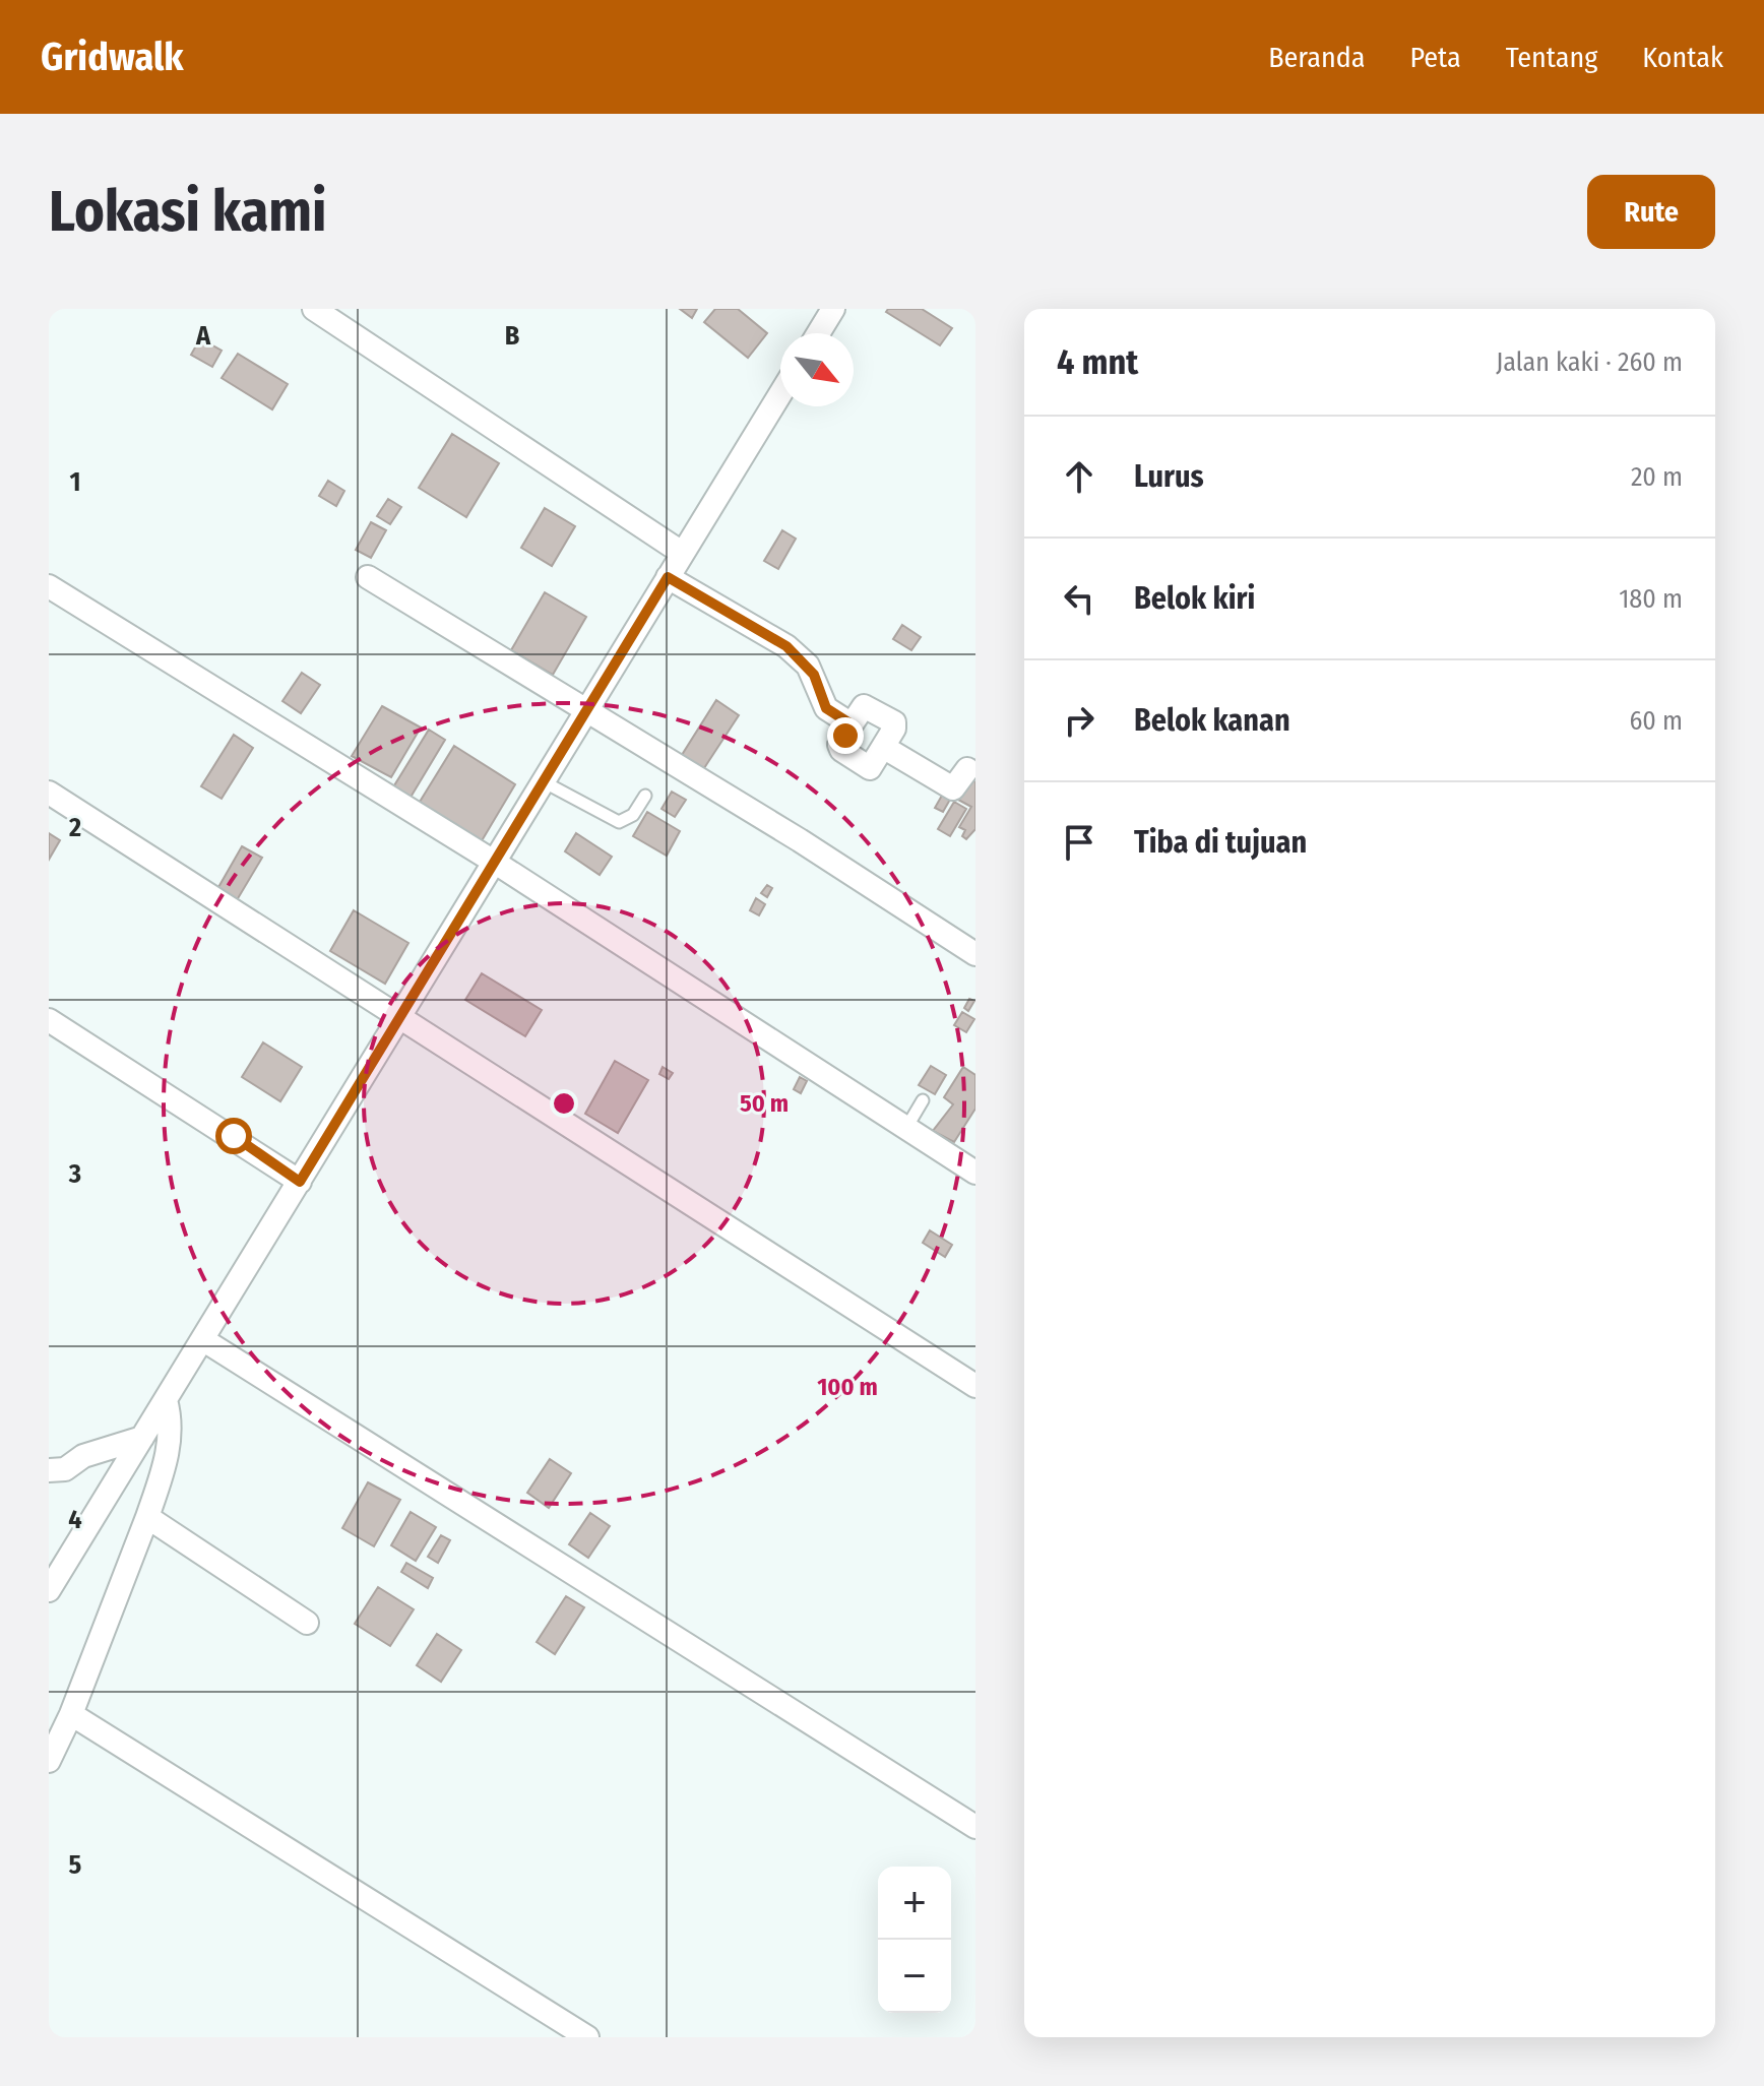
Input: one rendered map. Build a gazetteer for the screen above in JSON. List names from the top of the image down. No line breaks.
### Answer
{"north":"bottom right","page":{"header":"Gridwalk","nav":["Beranda","Peta","Tentang","Kontak"],"buttons":"Rute","title":"Lokasi kami","heading":["4 mnt","Jalan kaki · 260 m"],"list":[["Lurus","20 m"],["Belok kiri","180 m"],["Belok kanan","60 m"],"Tiba di tujuan"],"map_buttons":["+","−"]},"grid":{"columns":["A","B"],"rows":["1","2","3","4","5"]},"rings":["50 m","100 m"]}
